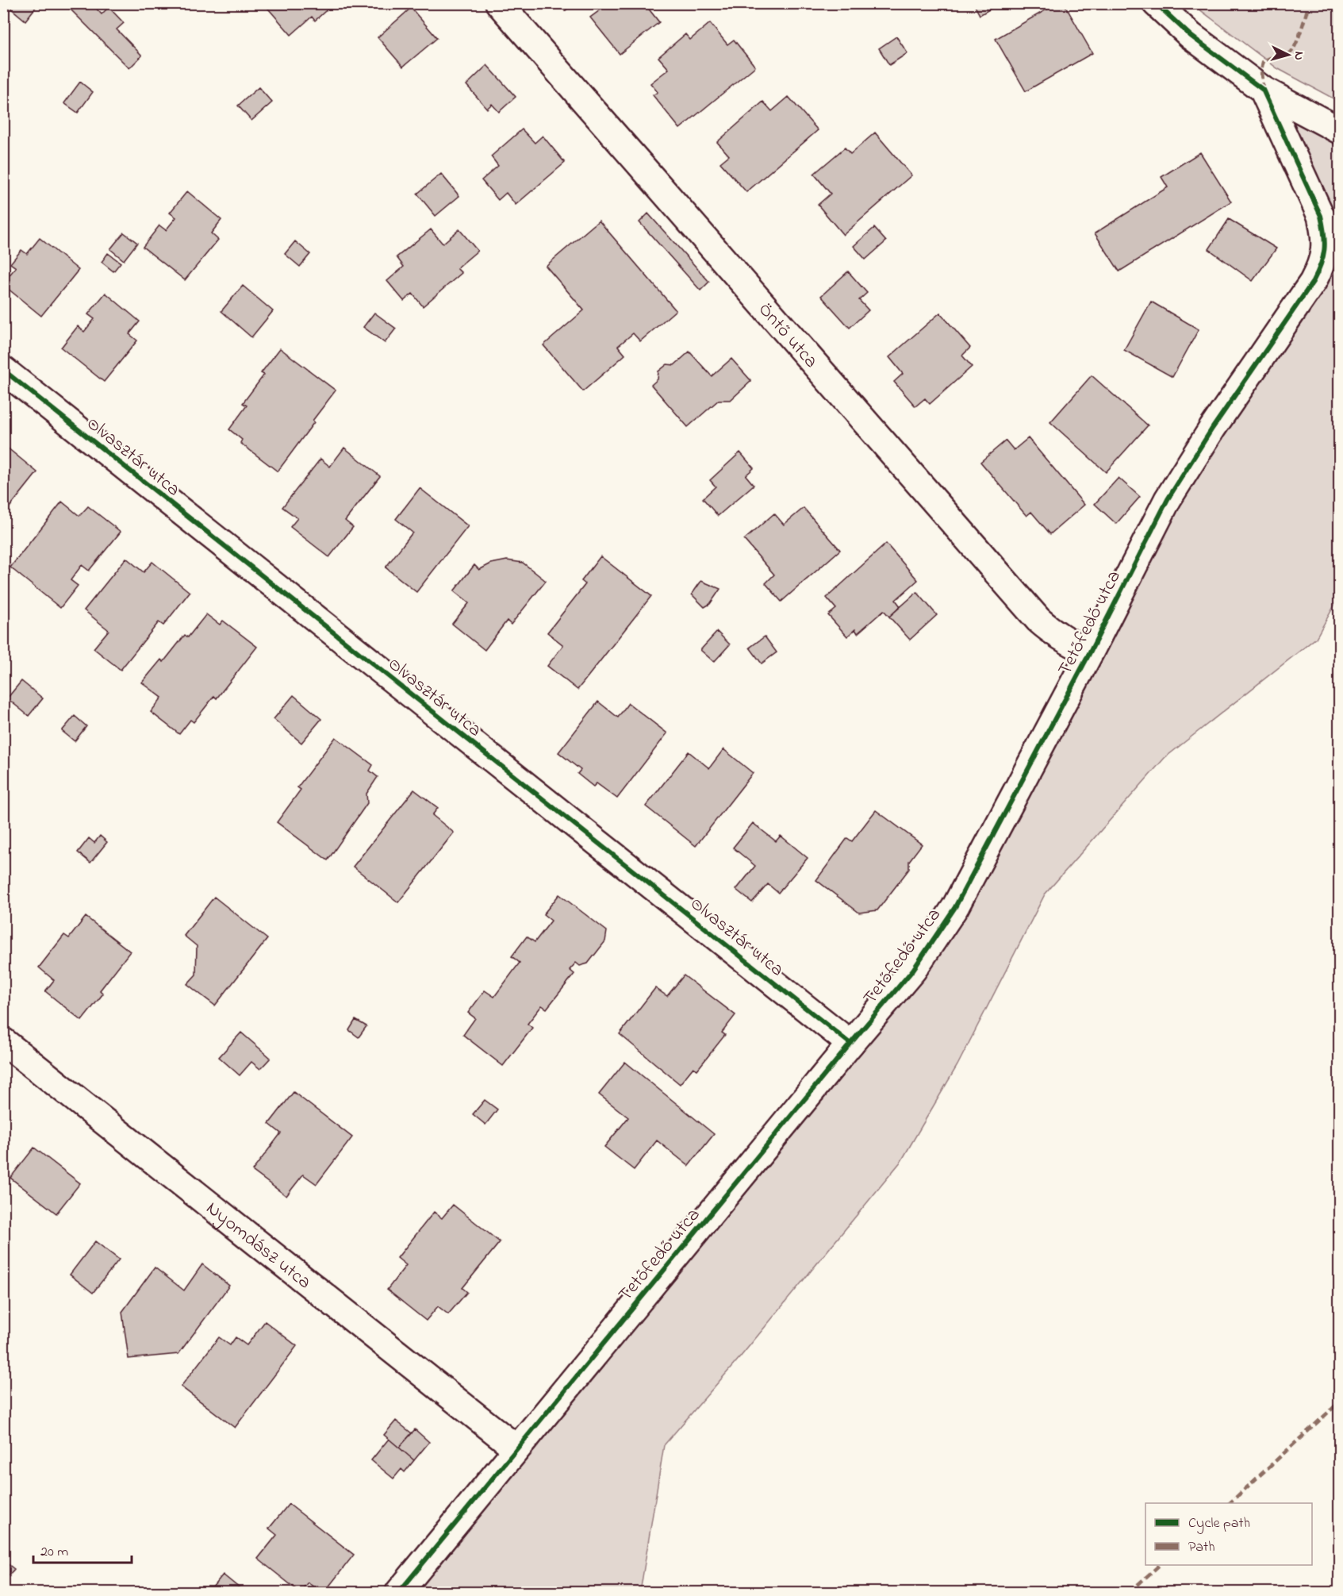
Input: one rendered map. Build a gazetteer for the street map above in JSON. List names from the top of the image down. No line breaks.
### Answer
{"streets":{"street":["Öntő utca","Olvasztár utca","Tetőfedő utca","Nyomdász utca"]},"crossings":[["Öntő utca","Tetőfedő utca"],["Olvasztár utca","Tetőfedő utca"],["Tetőfedő utca","Nyomdász utca"]],"legend":["Cycle path","Path"],"scale_bar":"20 m","north":"right"}
